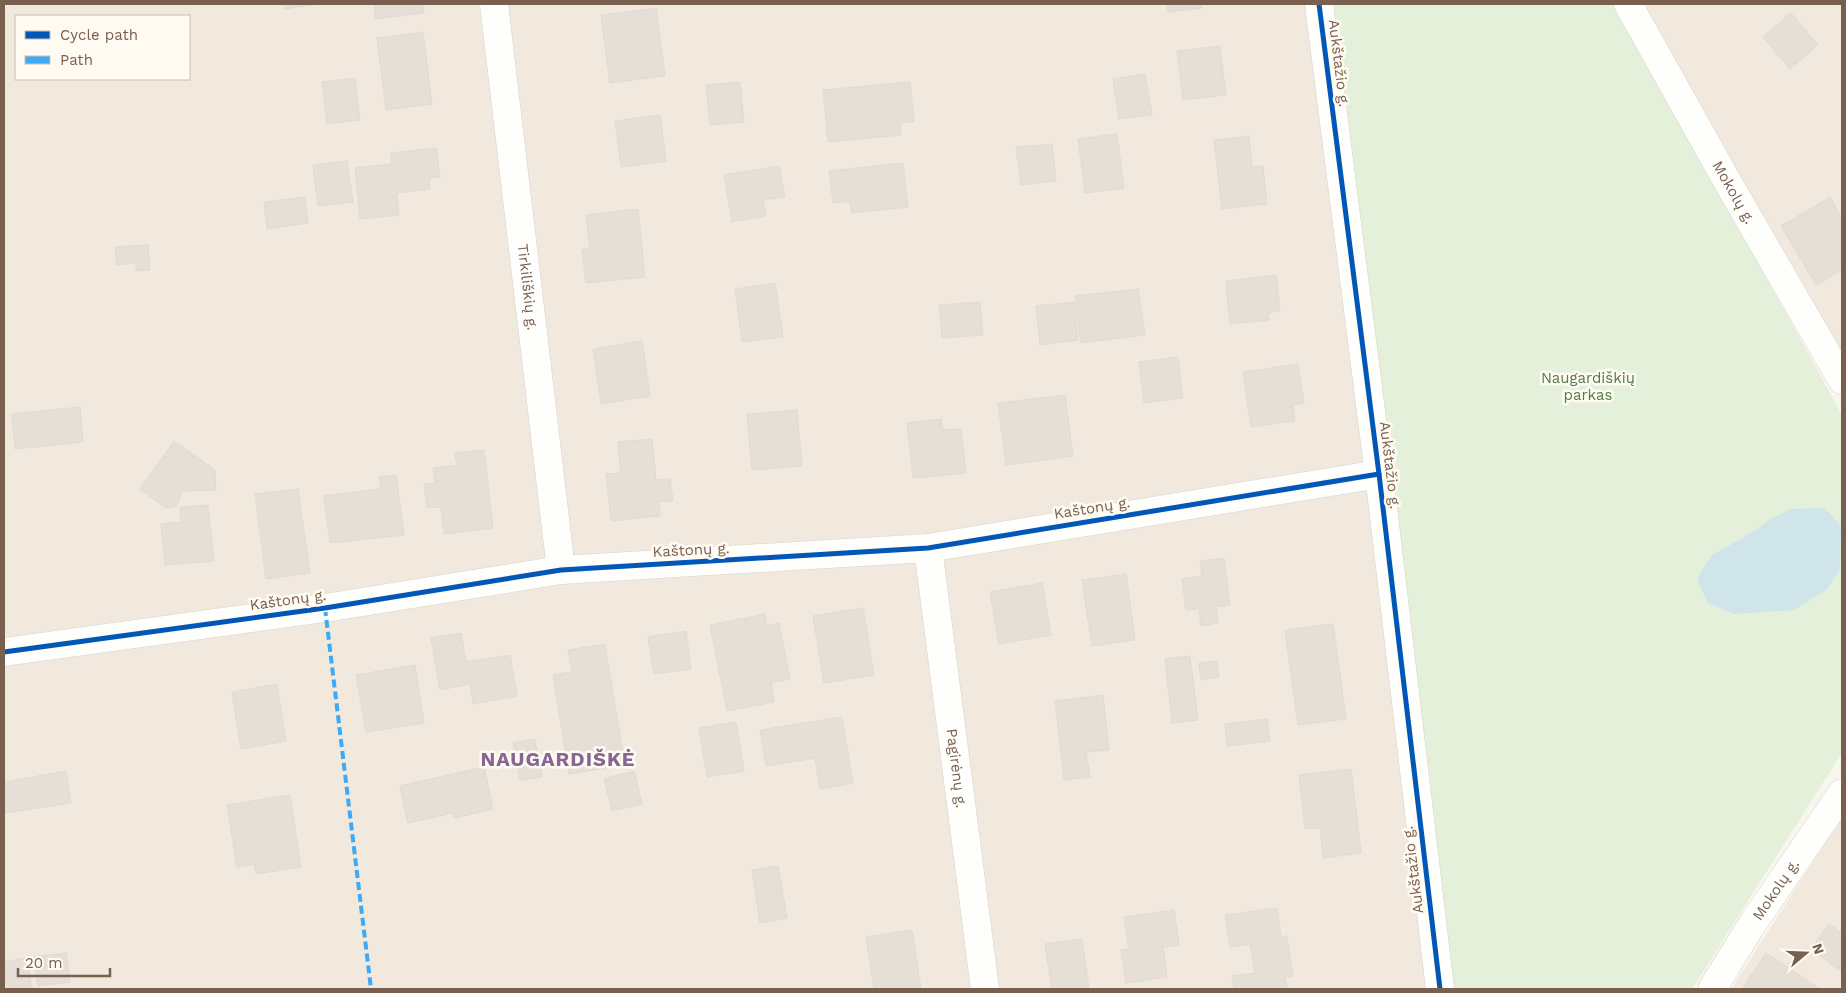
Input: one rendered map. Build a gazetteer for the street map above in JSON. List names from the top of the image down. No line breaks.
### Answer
{"streets":{"street":["Aukštažio g.","Mokolų g.","Tirkiliškių g.","Kaštonų g.","Pagirėnų g."]},"crossings":[["Aukštažio g.","Kaštonų g."],["Tirkiliškių g.","Kaštonų g."],["Kaštonų g.","Pagirėnų g."]],"districts":["NAUGARDIŠKĖ"],"parks":["Naugardiškių parkas"],"legend":["Cycle path","Path"],"scale_bar":"20 m","north":"right"}
